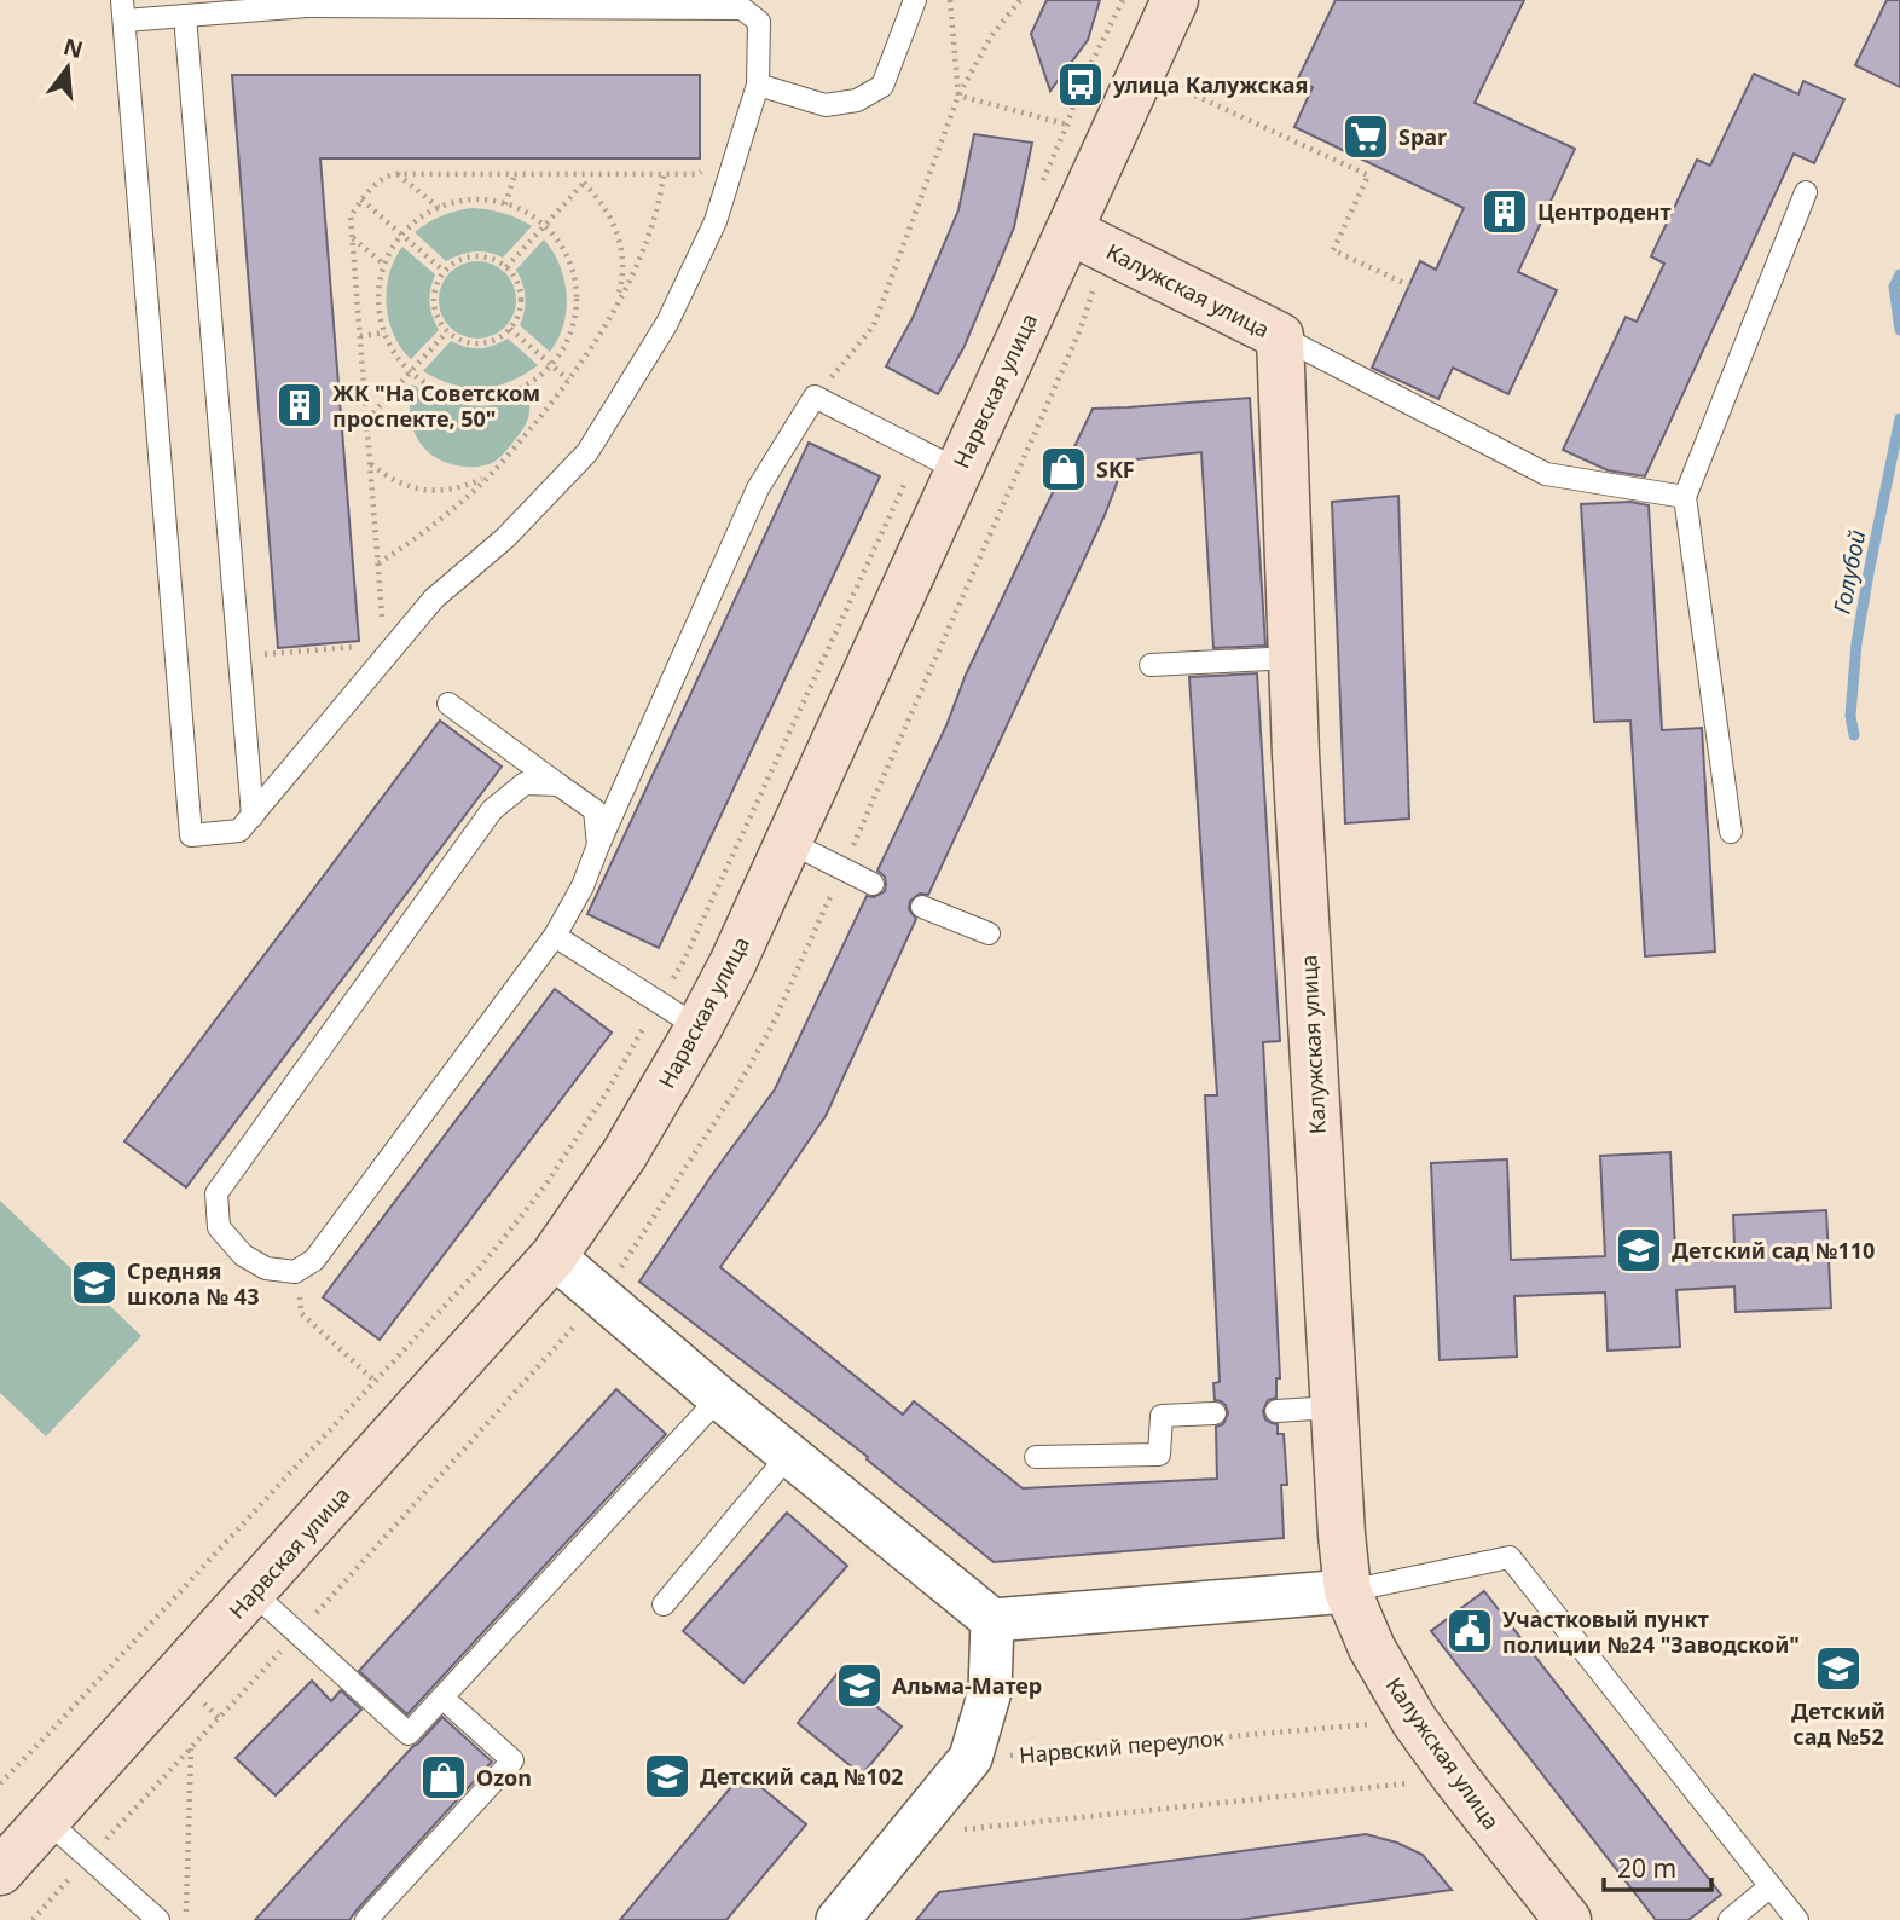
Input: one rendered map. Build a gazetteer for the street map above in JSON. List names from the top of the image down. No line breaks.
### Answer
{"streets":{"main road":["Калужская улица","Нарвская улица"],"path":["Нарвский переулок"]},"crossings":[["Калужская улица","Нарвская улица"],["Калужская улица","Нарвский переулок"]],"water":["Голубой"],"places":{"bus stop":["улица Калужская"],"supermarket":["Spar"],"building":["Центродент","ЖК \"На Советском проспекте, 50\""],"shop":["SKF","Ozon"],"school or university":["Детский сад №110","Средняя школа № 43","Детский сад №52","Альма-Матер","Детский сад №102"],"public building":["Участковый пункт полиции №24 \"Заводской\""]},"scale_bar":"20 m","north":"top"}
